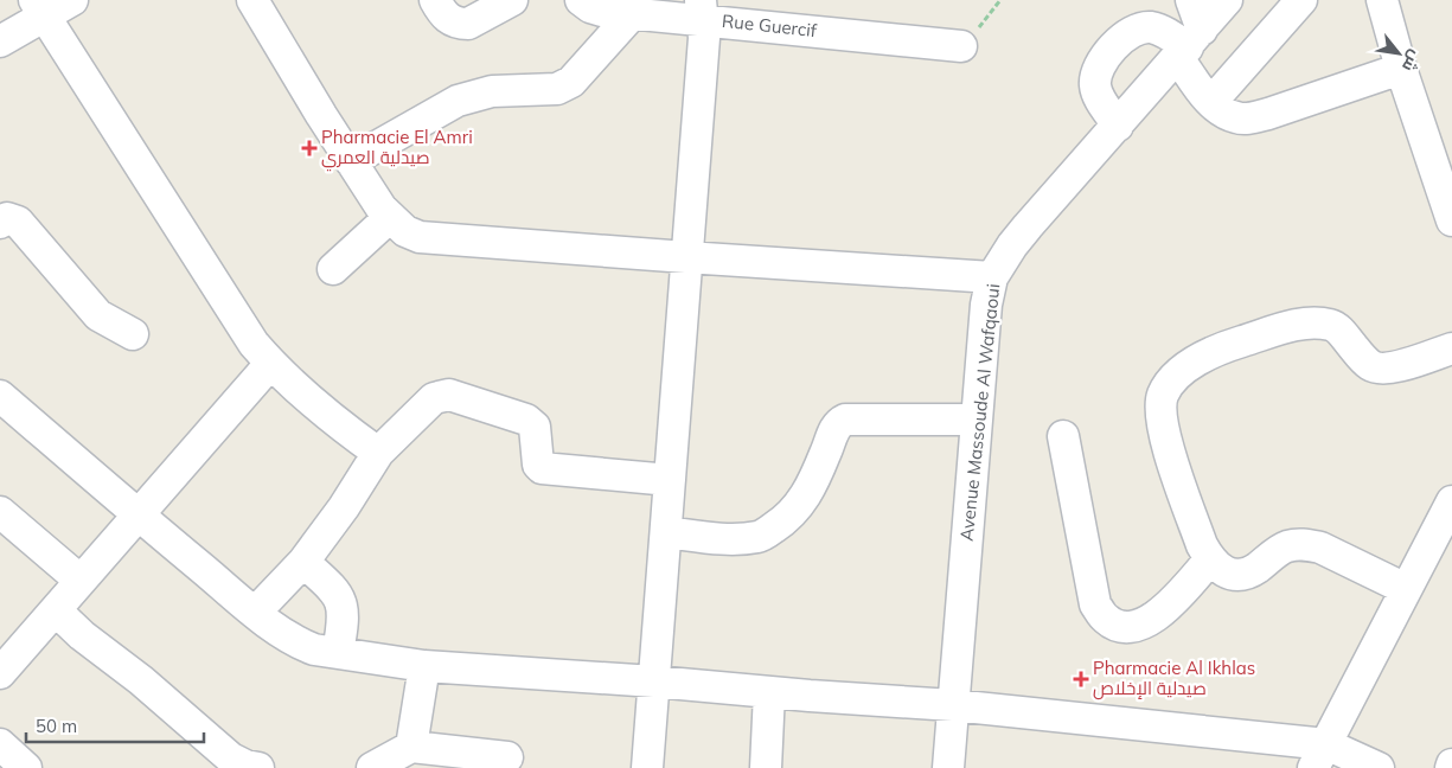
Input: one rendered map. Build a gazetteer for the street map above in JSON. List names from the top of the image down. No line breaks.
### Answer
{"streets":{"street":["Rue Guercif","Avenue Massoude Al Wafqaoui"]},"places":{"health":["Pharmacie El Amri صيدلية العمري","Pharmacie Al Ikhlas صيدلية الإخلاص"]},"scale_bar":"50 m","north":"bottom right"}
